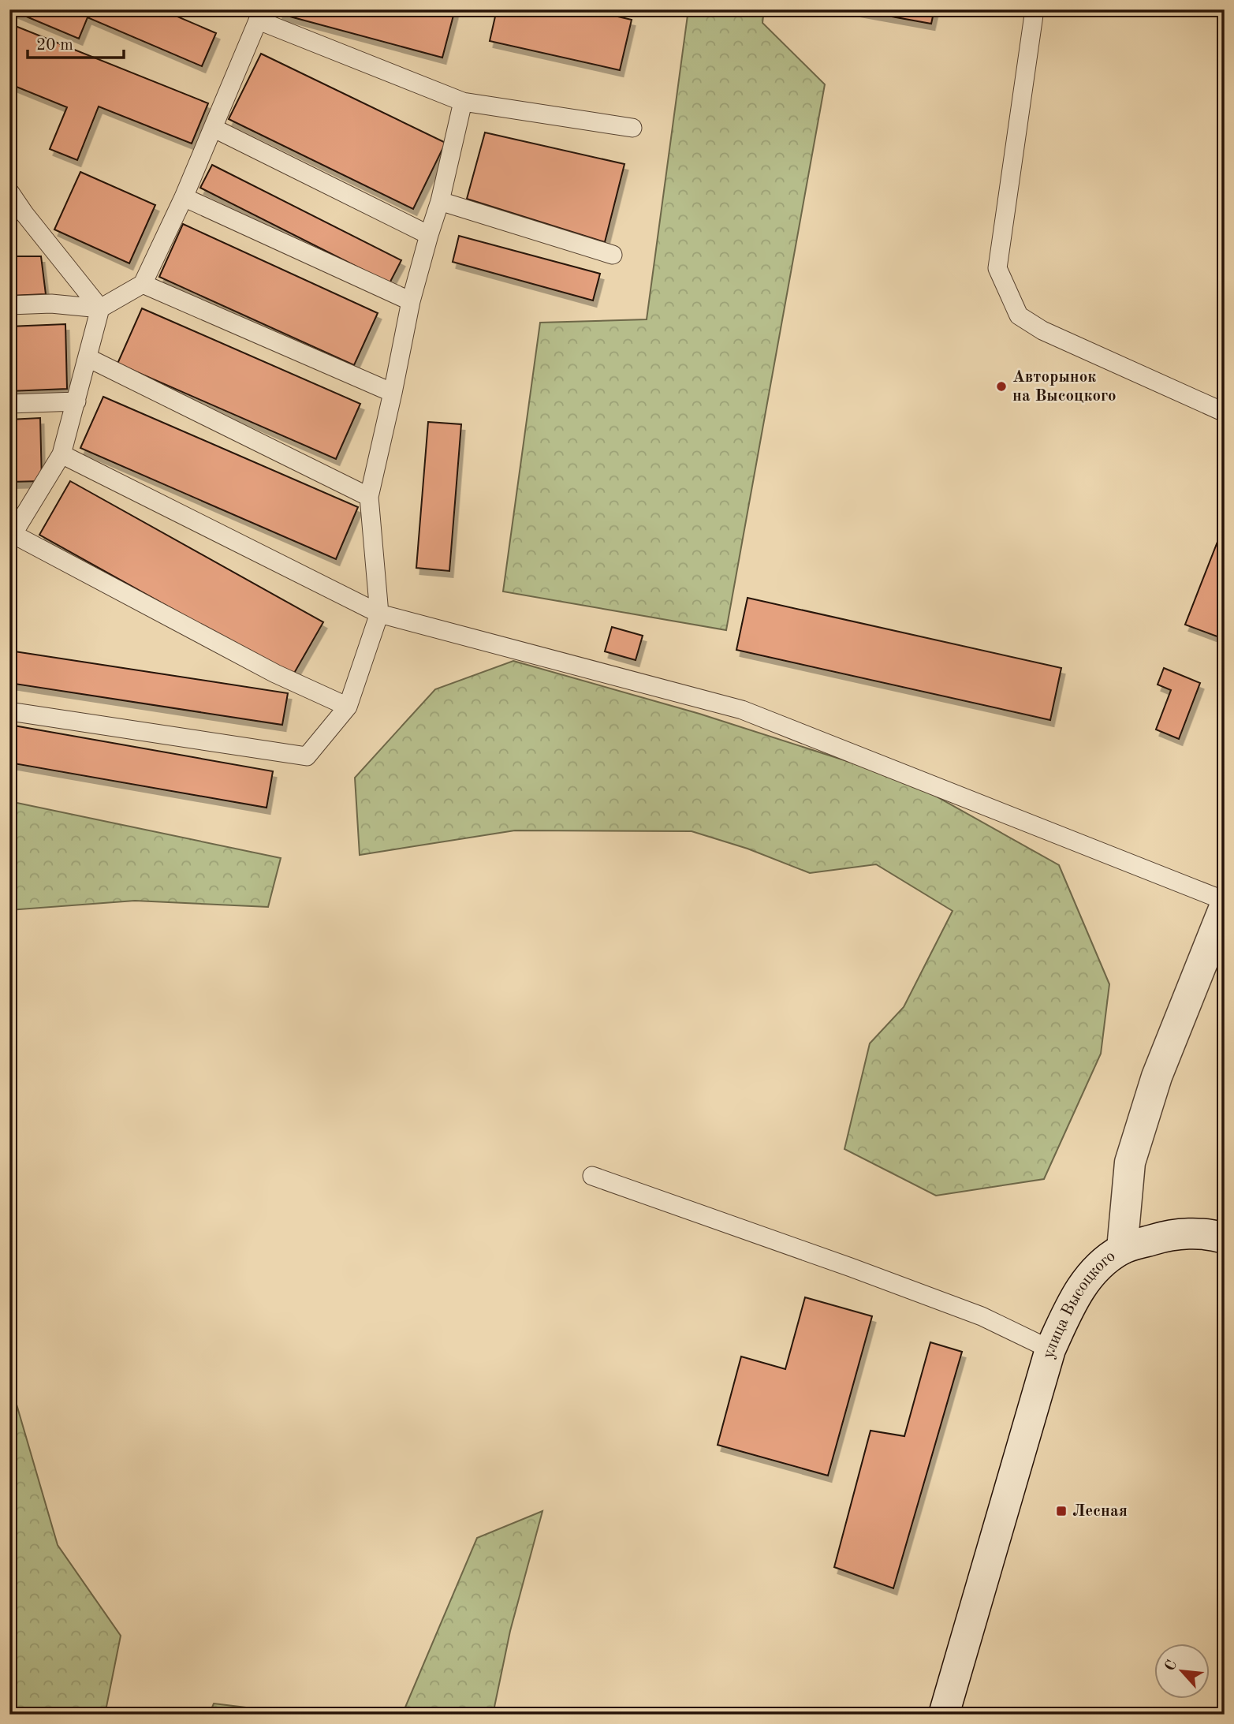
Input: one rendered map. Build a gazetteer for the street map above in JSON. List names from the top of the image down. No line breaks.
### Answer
{"streets":{"main road":["улица Высоцкого"]},"places":{"other":["Авторынок на Высоцкого"],"transit":["Лесная"]},"scale_bar":"20 m","north":"top left"}
